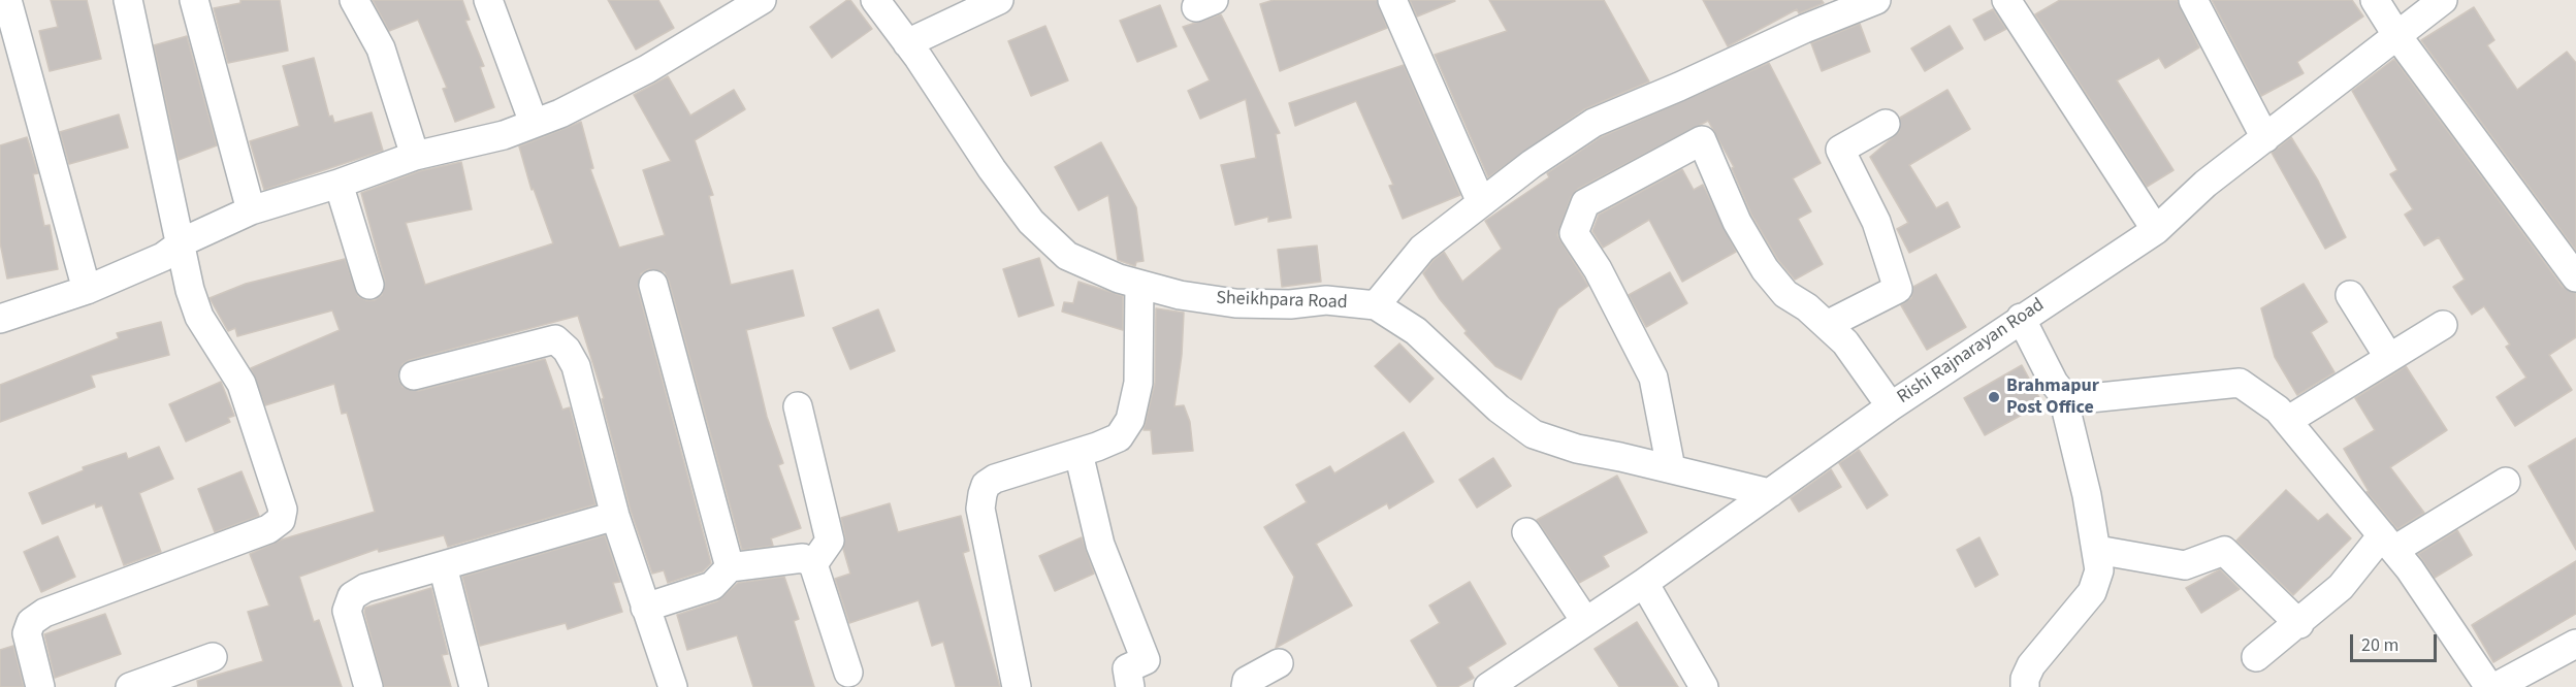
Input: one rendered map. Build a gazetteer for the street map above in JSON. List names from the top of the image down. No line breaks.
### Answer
{"streets":{"street":["Sheikhpara Road","Rishi Rajnarayan Road"]},"crossings":[["Sheikhpara Road","Rishi Rajnarayan Road"]],"places":["Brahmapur Post Office"],"scale_bar":"20 m"}
